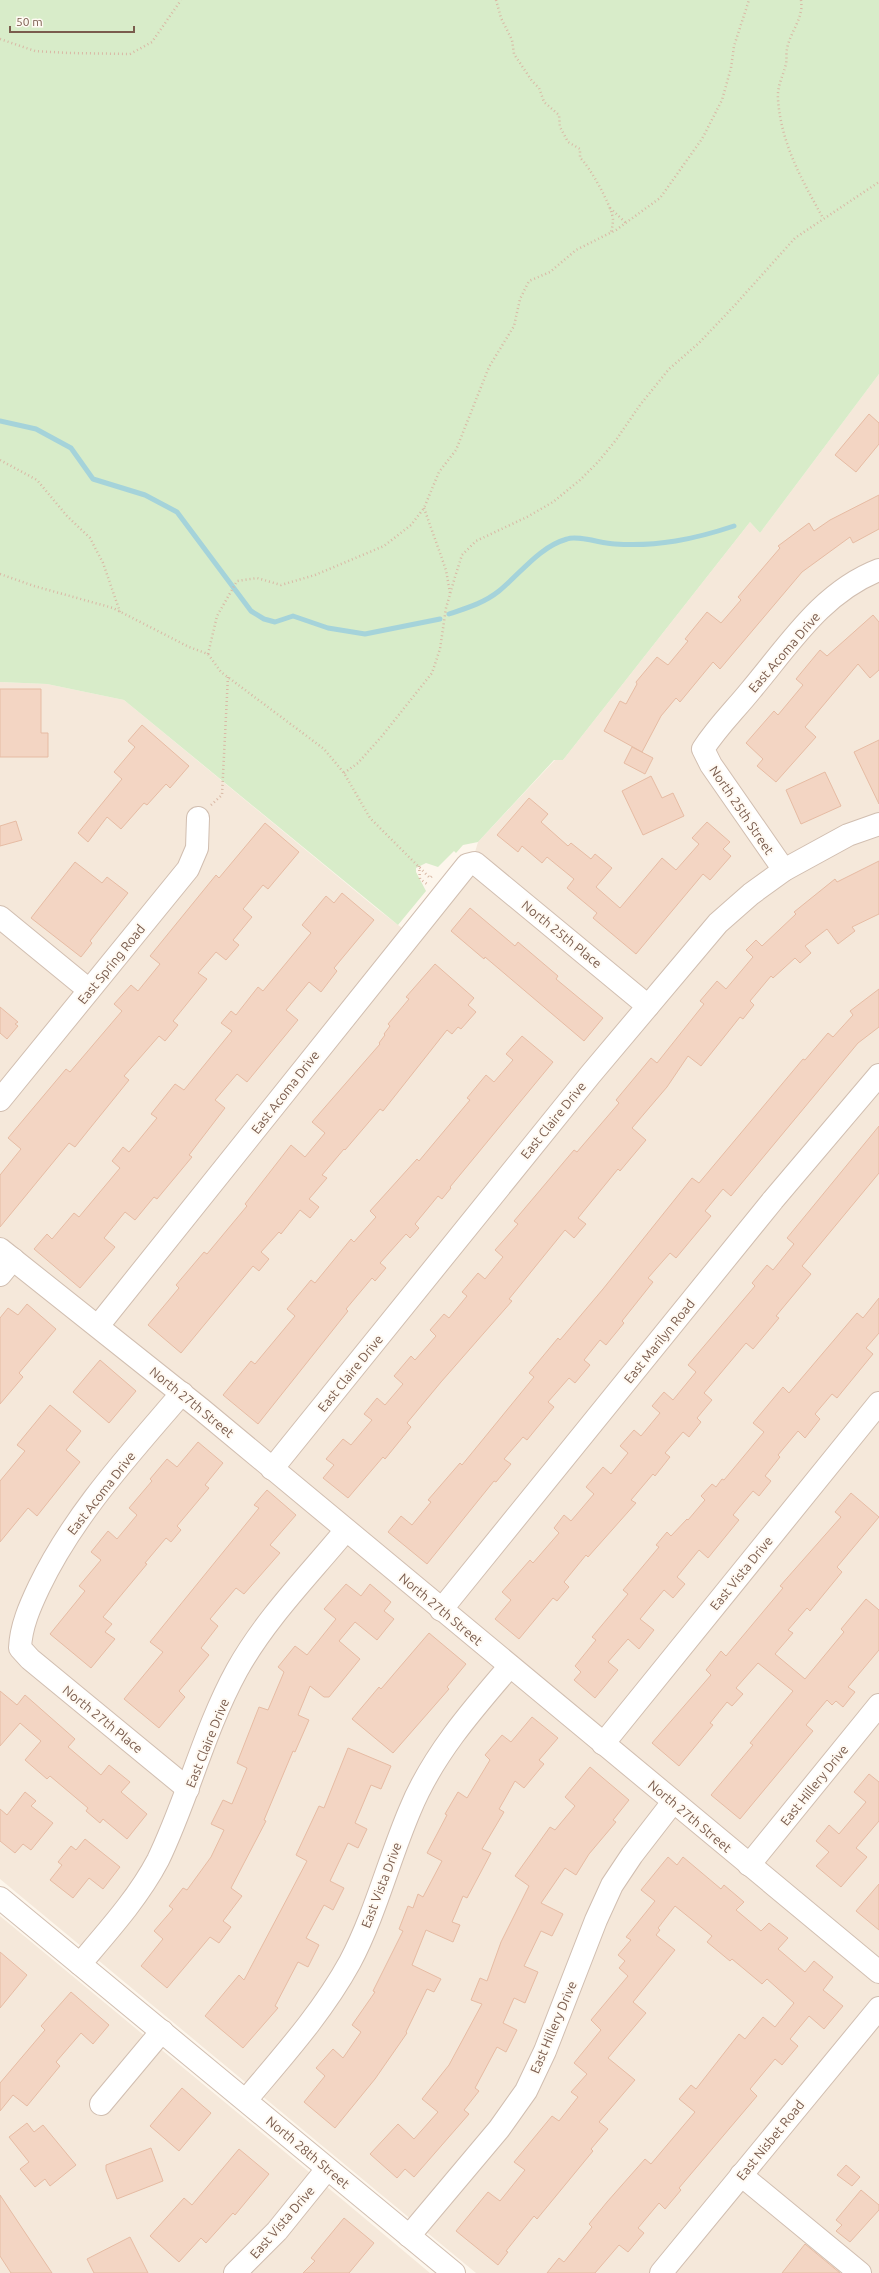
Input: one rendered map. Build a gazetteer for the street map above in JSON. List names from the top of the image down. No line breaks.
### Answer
{"streets":{"street":["East Acoma Drive","North 25th Street","North 25th Place","East Spring Road","East Claire Drive","East Marilyn Road","North 27th Street","East Vista Drive","North 27th Place","East Hillery Drive","East Nisbet Road","North 28th Street"]},"crossings":[["East Acoma Drive","North 25th Street"],["East Acoma Drive","North 25th Place"],["East Acoma Drive","North 27th Street"],["East Acoma Drive","North 27th Place"],["North 25th Street","East Claire Drive"],["North 25th Place","East Claire Drive"],["East Claire Drive","North 27th Street"],["East Claire Drive","North 27th Place"],["East Claire Drive","North 28th Street"],["East Marilyn Road","North 27th Street"],["North 27th Street","East Vista Drive"],["North 27th Street","East Hillery Drive"],["East Vista Drive","North 28th Street"],["East Hillery Drive","North 28th Street"]],"scale_bar":"50 m"}
